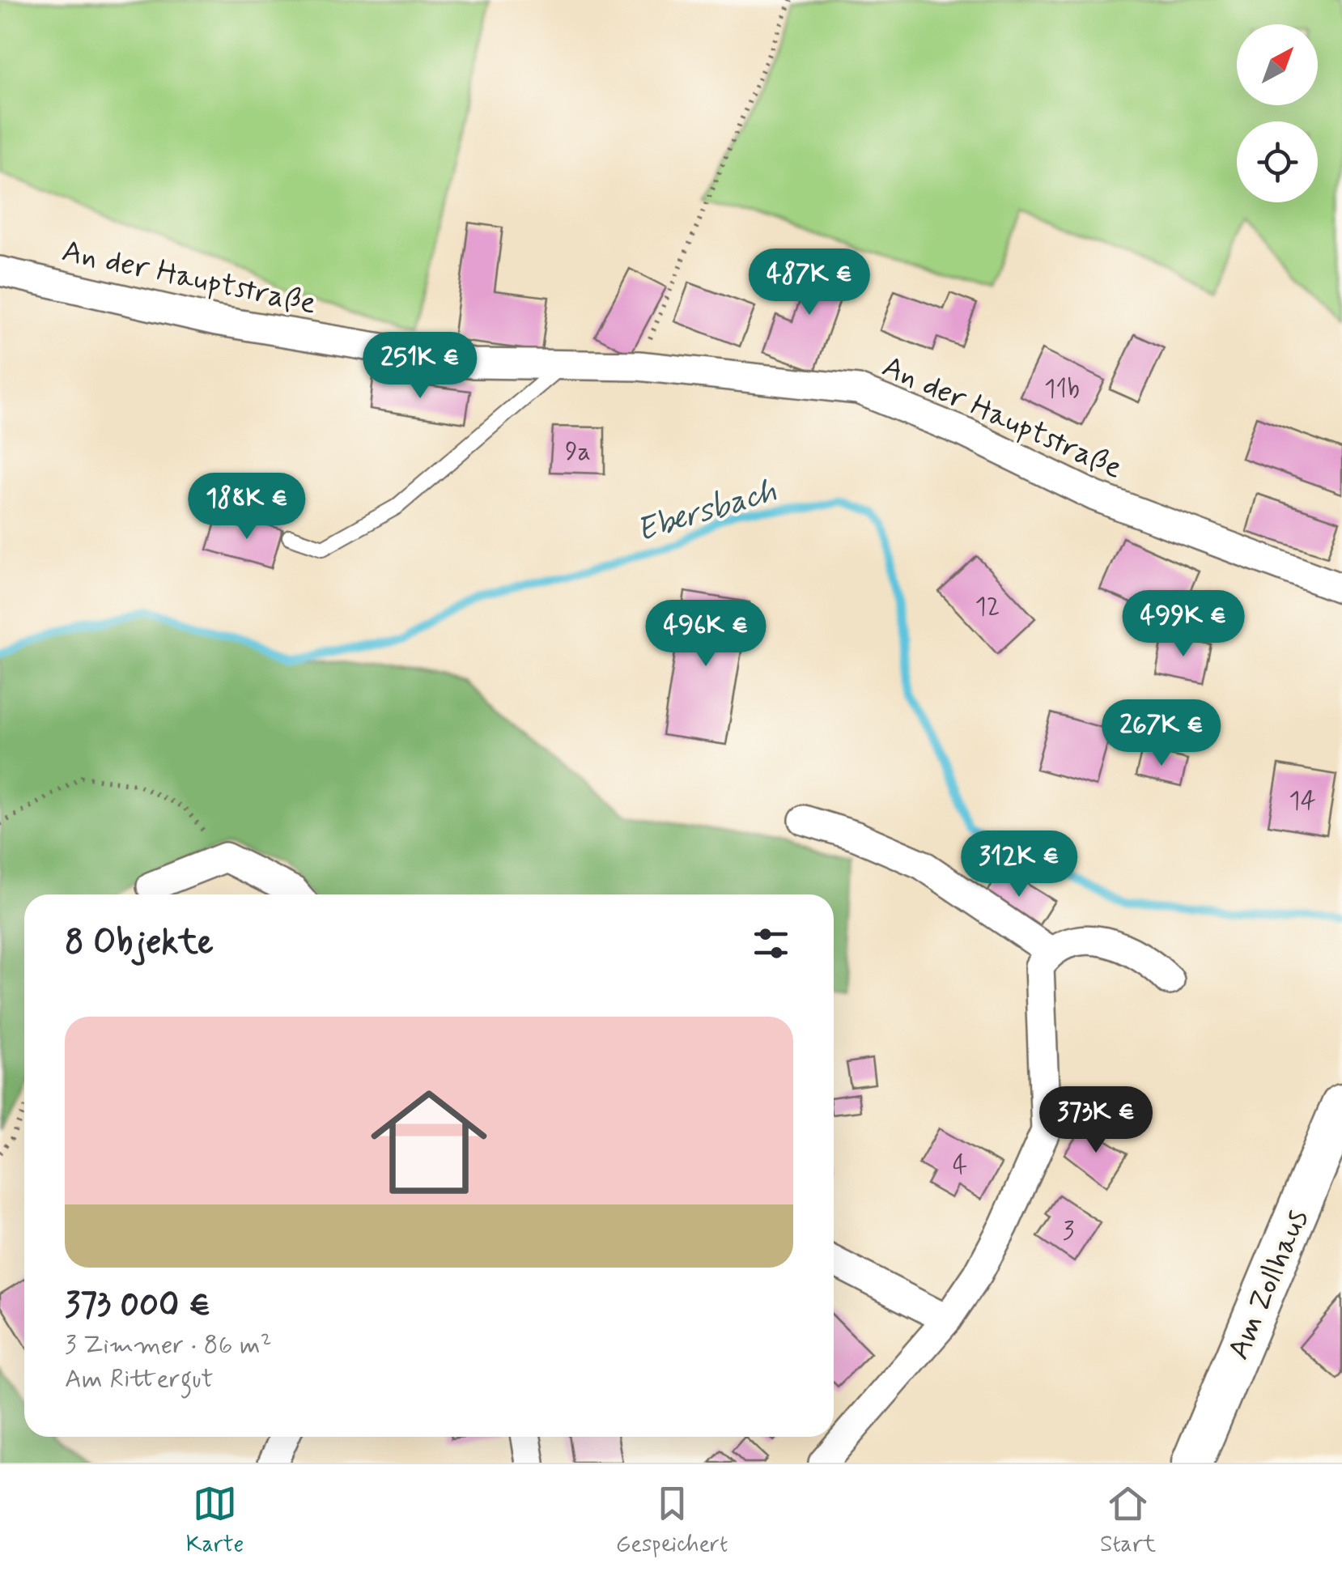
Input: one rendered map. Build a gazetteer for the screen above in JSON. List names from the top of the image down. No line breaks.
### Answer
{"streets":{"main road":["Am Zollhaus"],"street":["An der Hauptstraße"]},"water":["Ebersbach"],"house_numbers":["11b","9a","12","14","4","3"],"north":"top right","page":{"price":["487K €","251K €","188K €","499K €","496K €","267K €","312K €","373K €"],"heading":"8 Objekte","list":[{"name":"373 000 €","note":"3 Zimmer · 86 m² · Am Rittergut"}],"tabs":["Karte","Gespeichert","Start"]}}
